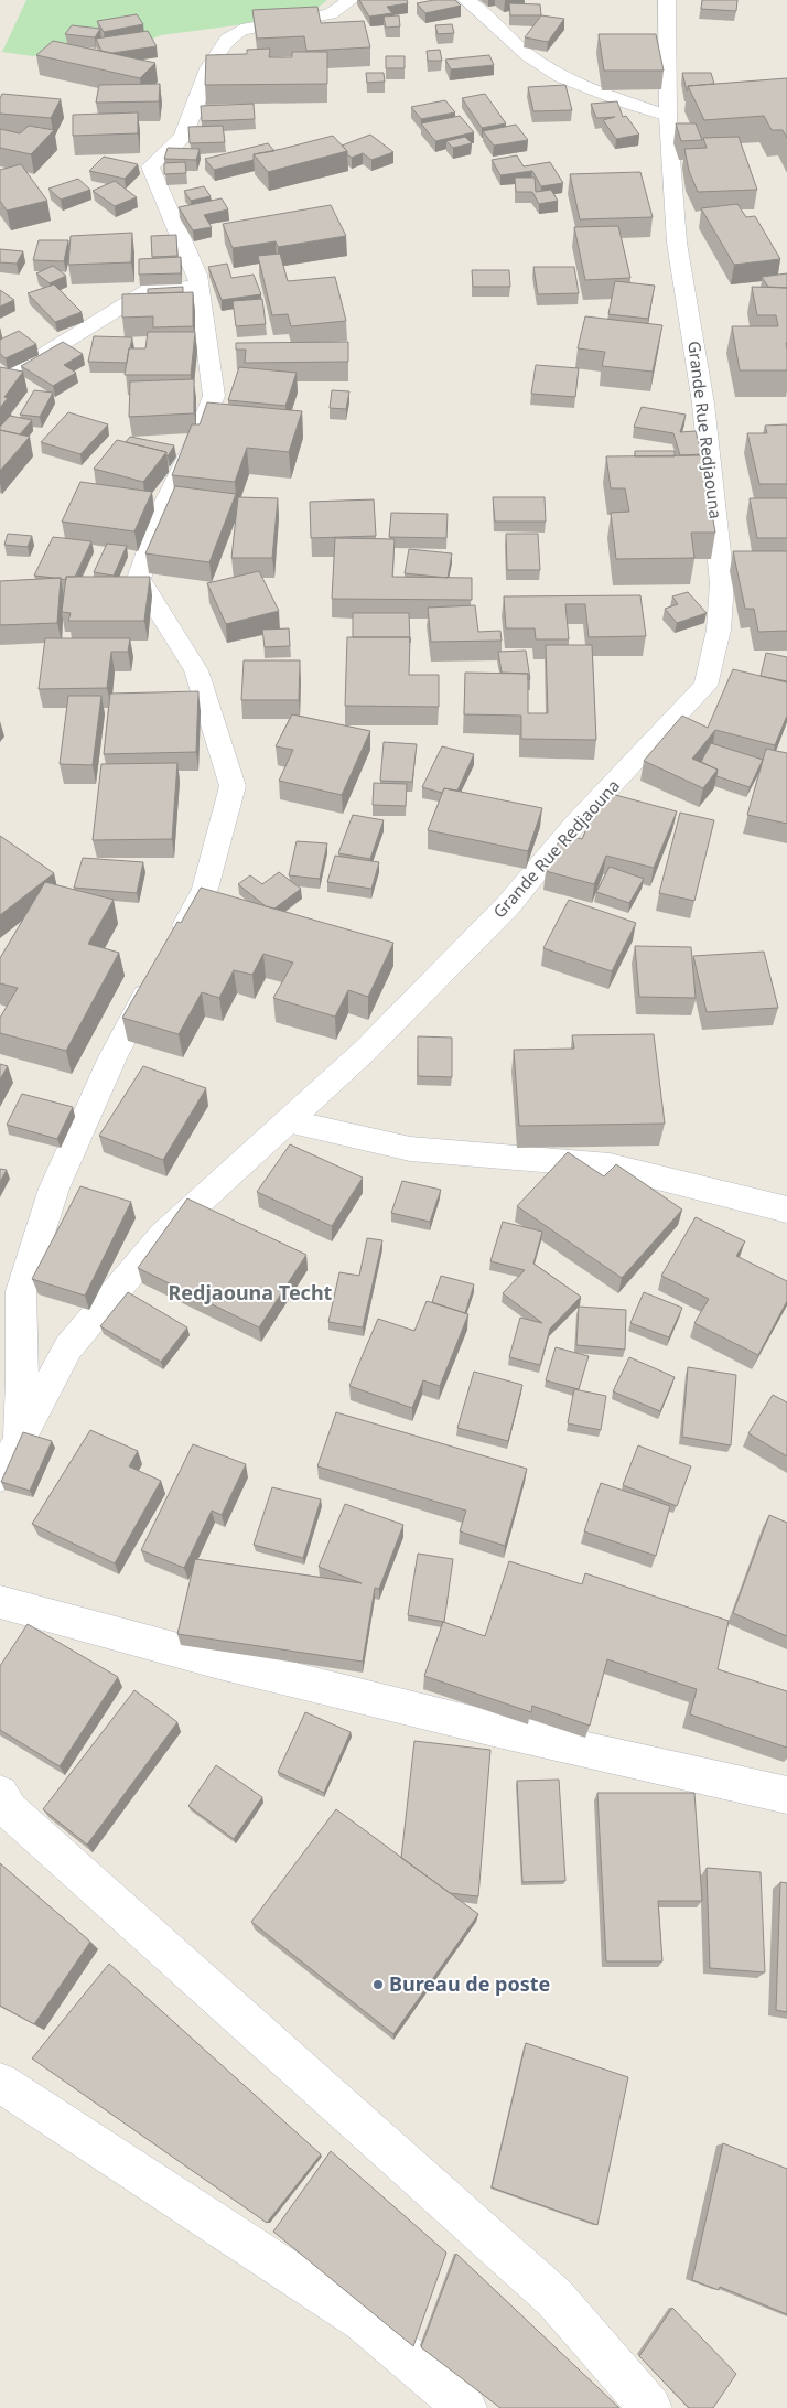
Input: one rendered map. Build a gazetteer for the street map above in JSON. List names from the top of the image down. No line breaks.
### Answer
{"streets":{"street":["Grande Rue Redjaouna"]},"districts":["Redjaouna Techt"],"places":["Bureau de poste"]}
